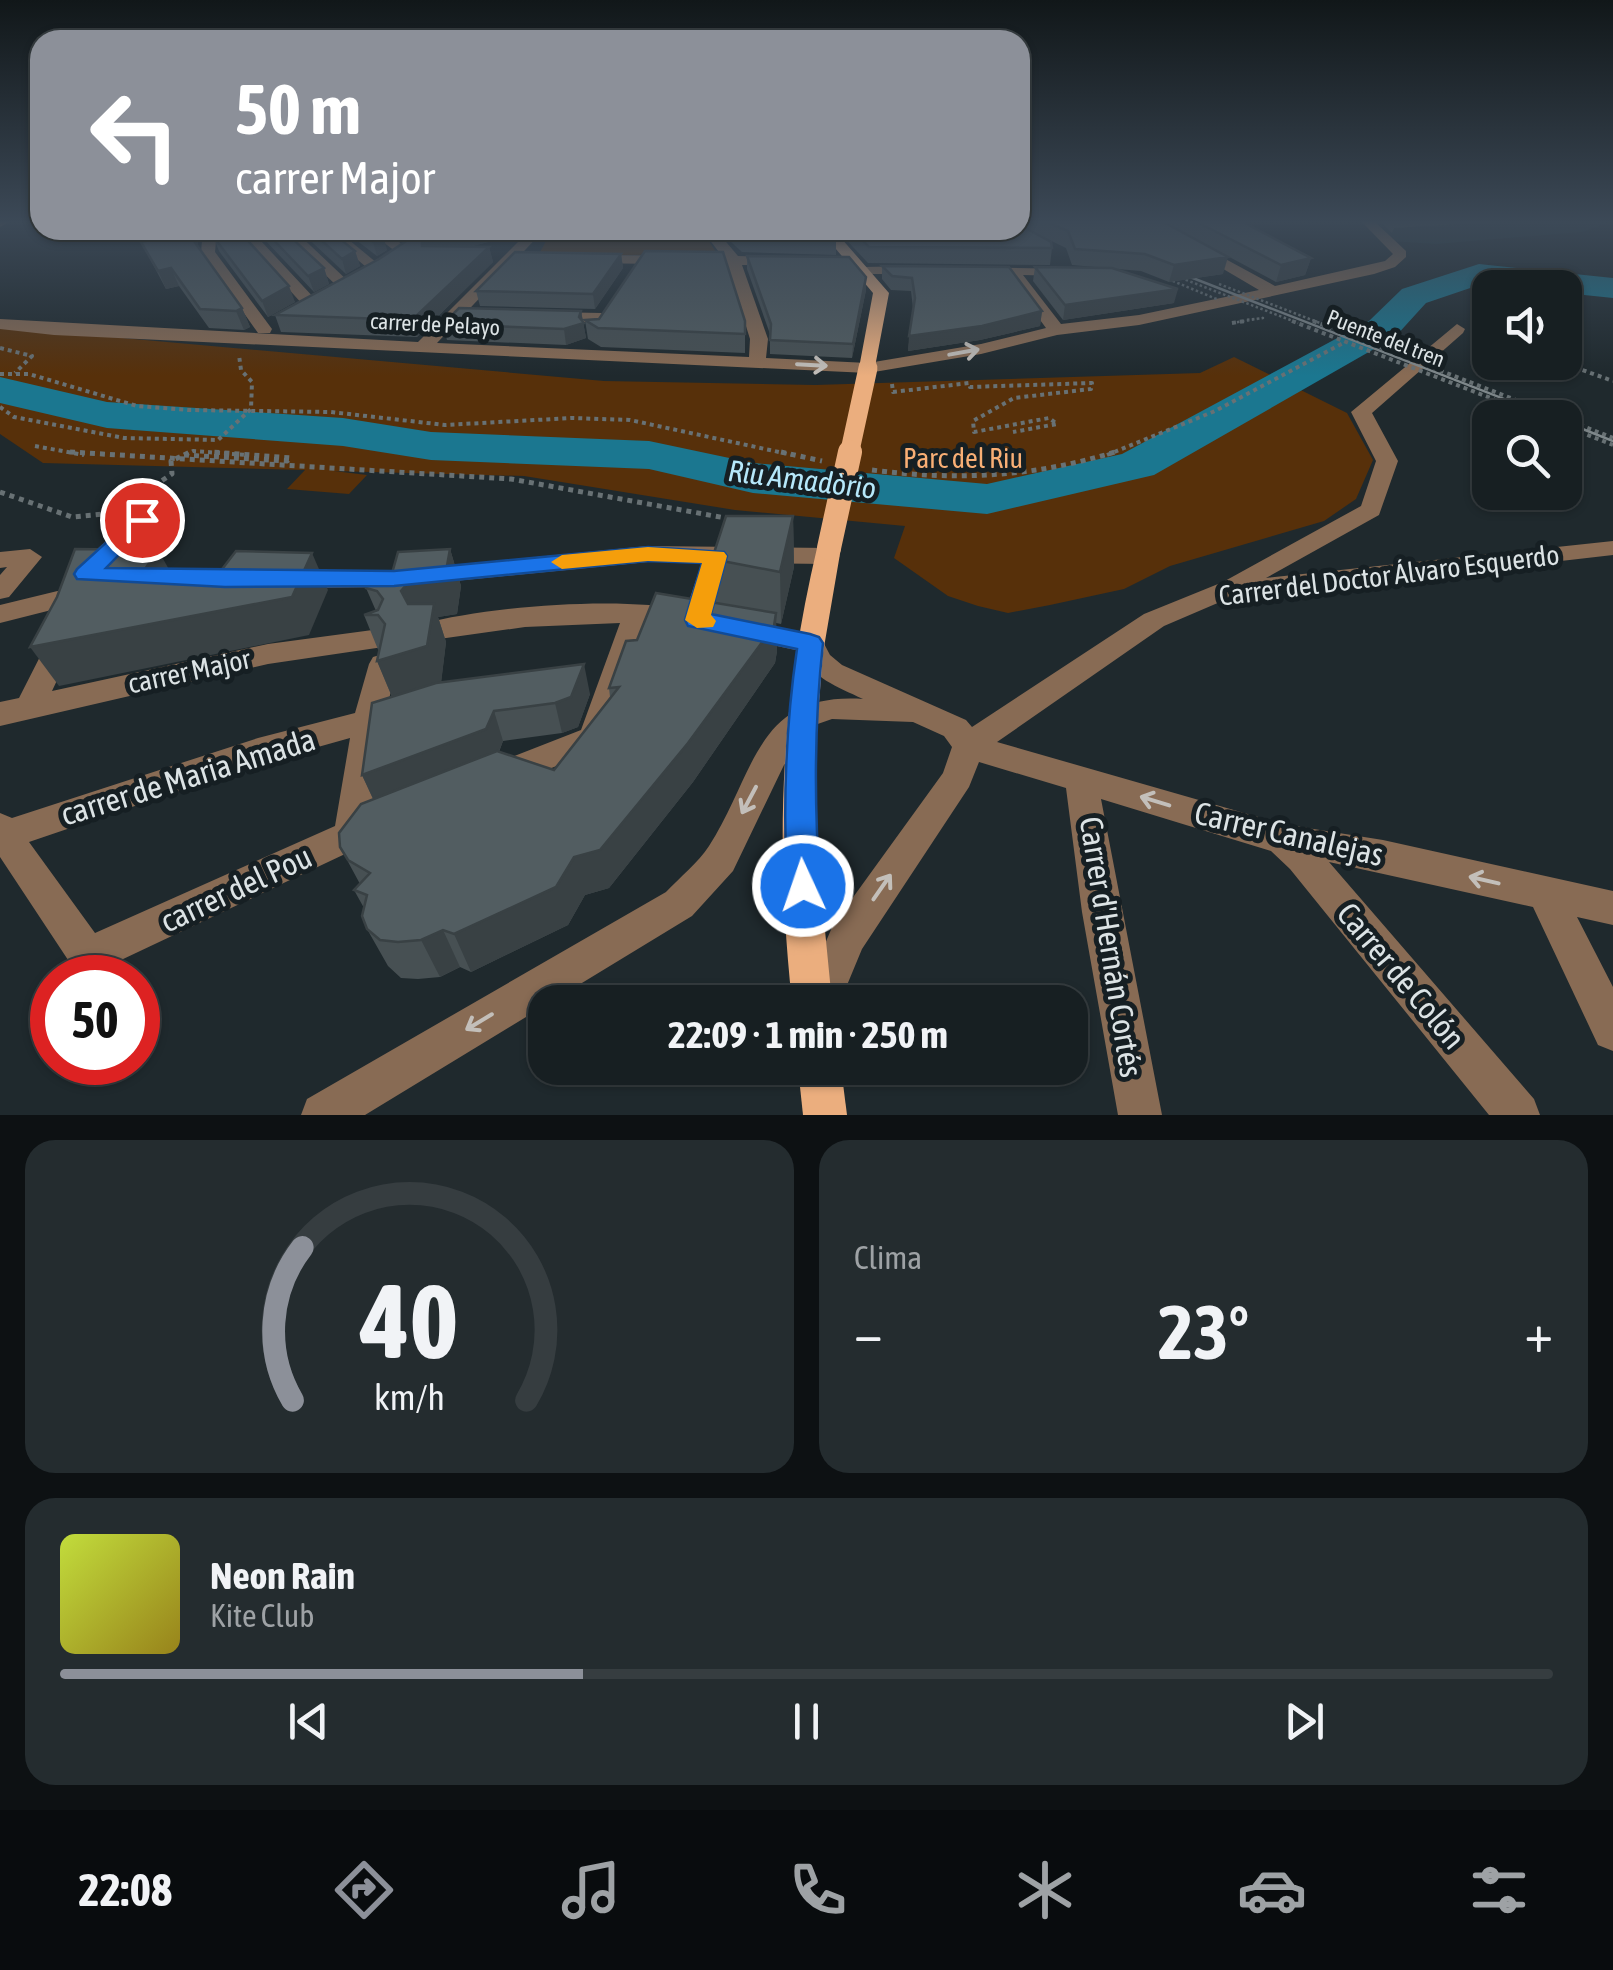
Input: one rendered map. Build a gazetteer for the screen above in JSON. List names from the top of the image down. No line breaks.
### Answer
{"streets":{"street":["carrer de Pelayo","Carrer del Doctor Álvaro Esquerdo","carrer Major","carrer de Maria Amada","Carrer Canalejas","carrer del Pou","Carrer d'Hernán Cortés","Carrer de Colón"],"path":["Puente del tren"]},"crossings":[["carrer de Pelayo","Puente del tren"],["Carrer del Doctor Álvaro Esquerdo","Carrer Canalejas"],["carrer Major","carrer de Maria Amada"],["carrer de Maria Amada","carrer del Pou"],["Carrer Canalejas","Carrer d'Hernán Cortés"],["Carrer Canalejas","Carrer de Colón"]],"one_way":["Carrer Canalejas"],"water":["Riu Amadòrio"],"parks":["Parc del Riu"],"page":{"turn":["50 m","carrer Major"],"limit":"50","trip":"22:09 · 1 min · 250 m","tile":"Clima","heat":["−","23°","+"],"song":["Neon Rain","Kite Club"],"tabs":"22:08","gauge":["40","km/h"]}}
